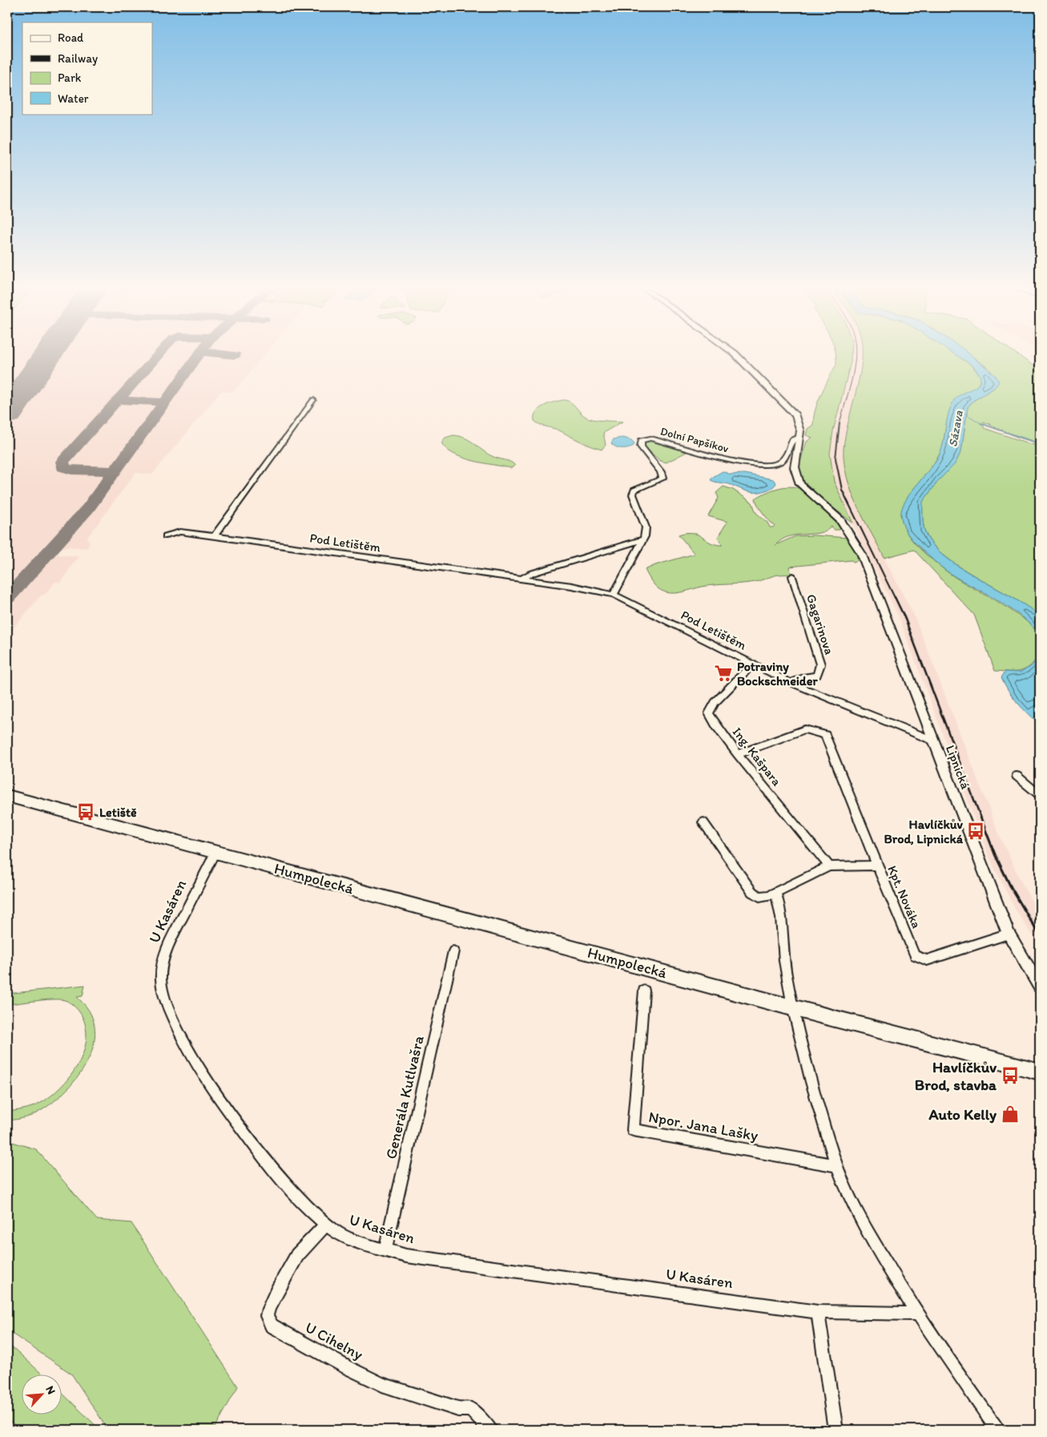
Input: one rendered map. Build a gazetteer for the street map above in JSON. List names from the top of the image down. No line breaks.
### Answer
{"streets":{"main road":["Humpolecká"],"street":["Dolní Papšíkov","Pod Letištěm","Gagarinova","Ing. Kašpara","Lipnická","Kpt. Nováka","U Kasáren","Generála Kutlvašra","Npor. Jana Lašky","U Cihelny"]},"crossings":[["Dolní Papšíkov","Pod Letištěm"],["Dolní Papšíkov","Lipnická"],["Pod Letištěm","Gagarinova"],["Pod Letištěm","Ing. Kašpara"],["Pod Letištěm","Lipnická"],["Ing. Kašpara","Kpt. Nováka"],["Lipnická","Kpt. Nováka"],["Humpolecká","U Kasáren"],["U Kasáren","Generála Kutlvašra"],["U Kasáren","U Cihelny"]],"water":["Sázava"],"places":{"supermarket":["Potraviny Bockschneider"],"bus stop":["Letiště","Havlíčkův Brod, Lipnická","Havlíčkův Brod, stavba"],"shop":["Auto Kelly"]},"legend":["Road","Railway","Park","Water"],"north":"top right"}
